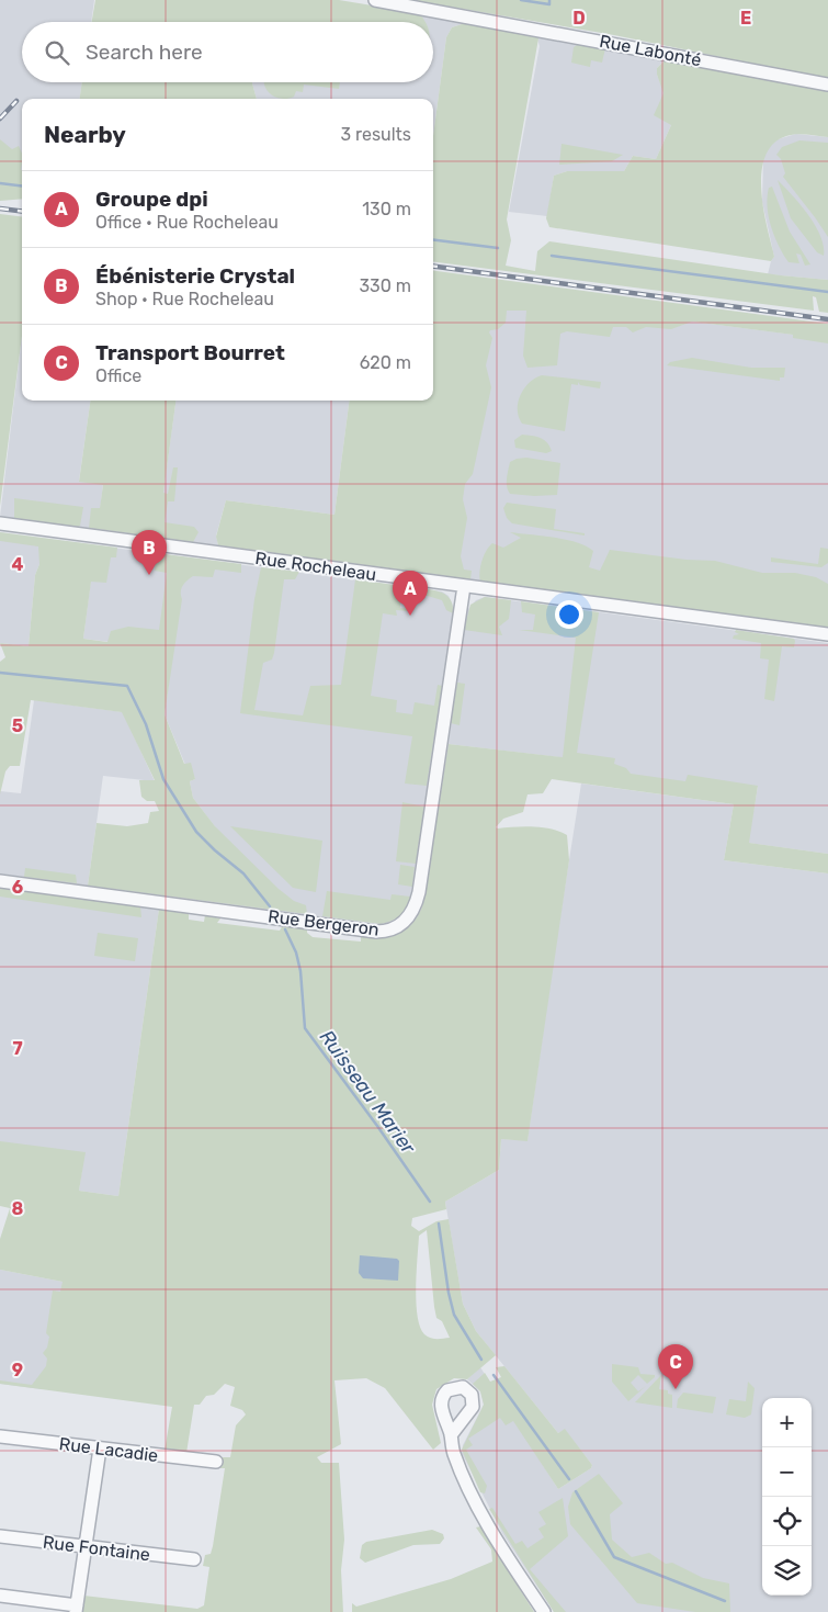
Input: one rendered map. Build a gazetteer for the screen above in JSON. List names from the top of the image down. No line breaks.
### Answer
{"streets":{"street":["Rue Labonté","Rue Rocheleau","Rue Bergeron","Rue Lacadie","Rue Fontaine"]},"crossings":[["Rue Rocheleau","Rue Bergeron"]],"water":["Ruisseau Marier"],"page":{"search":"Search here","heading":["Nearby","3 results"],"list":[{"mark":"A","name":"Groupe dpi","note":"Office · Rue Rocheleau","value":"130 m"},{"mark":"B","name":"Ébénisterie Crystal","note":"Shop · Rue Rocheleau","value":"330 m"},{"mark":"C","name":"Transport Bourret","note":"Office","value":"620 m"}],"pins":["B","A","C"],"map_buttons":["+","−"]},"grid":{"columns":["D","E"],"rows":["4","5","6","7","8","9"]}}
